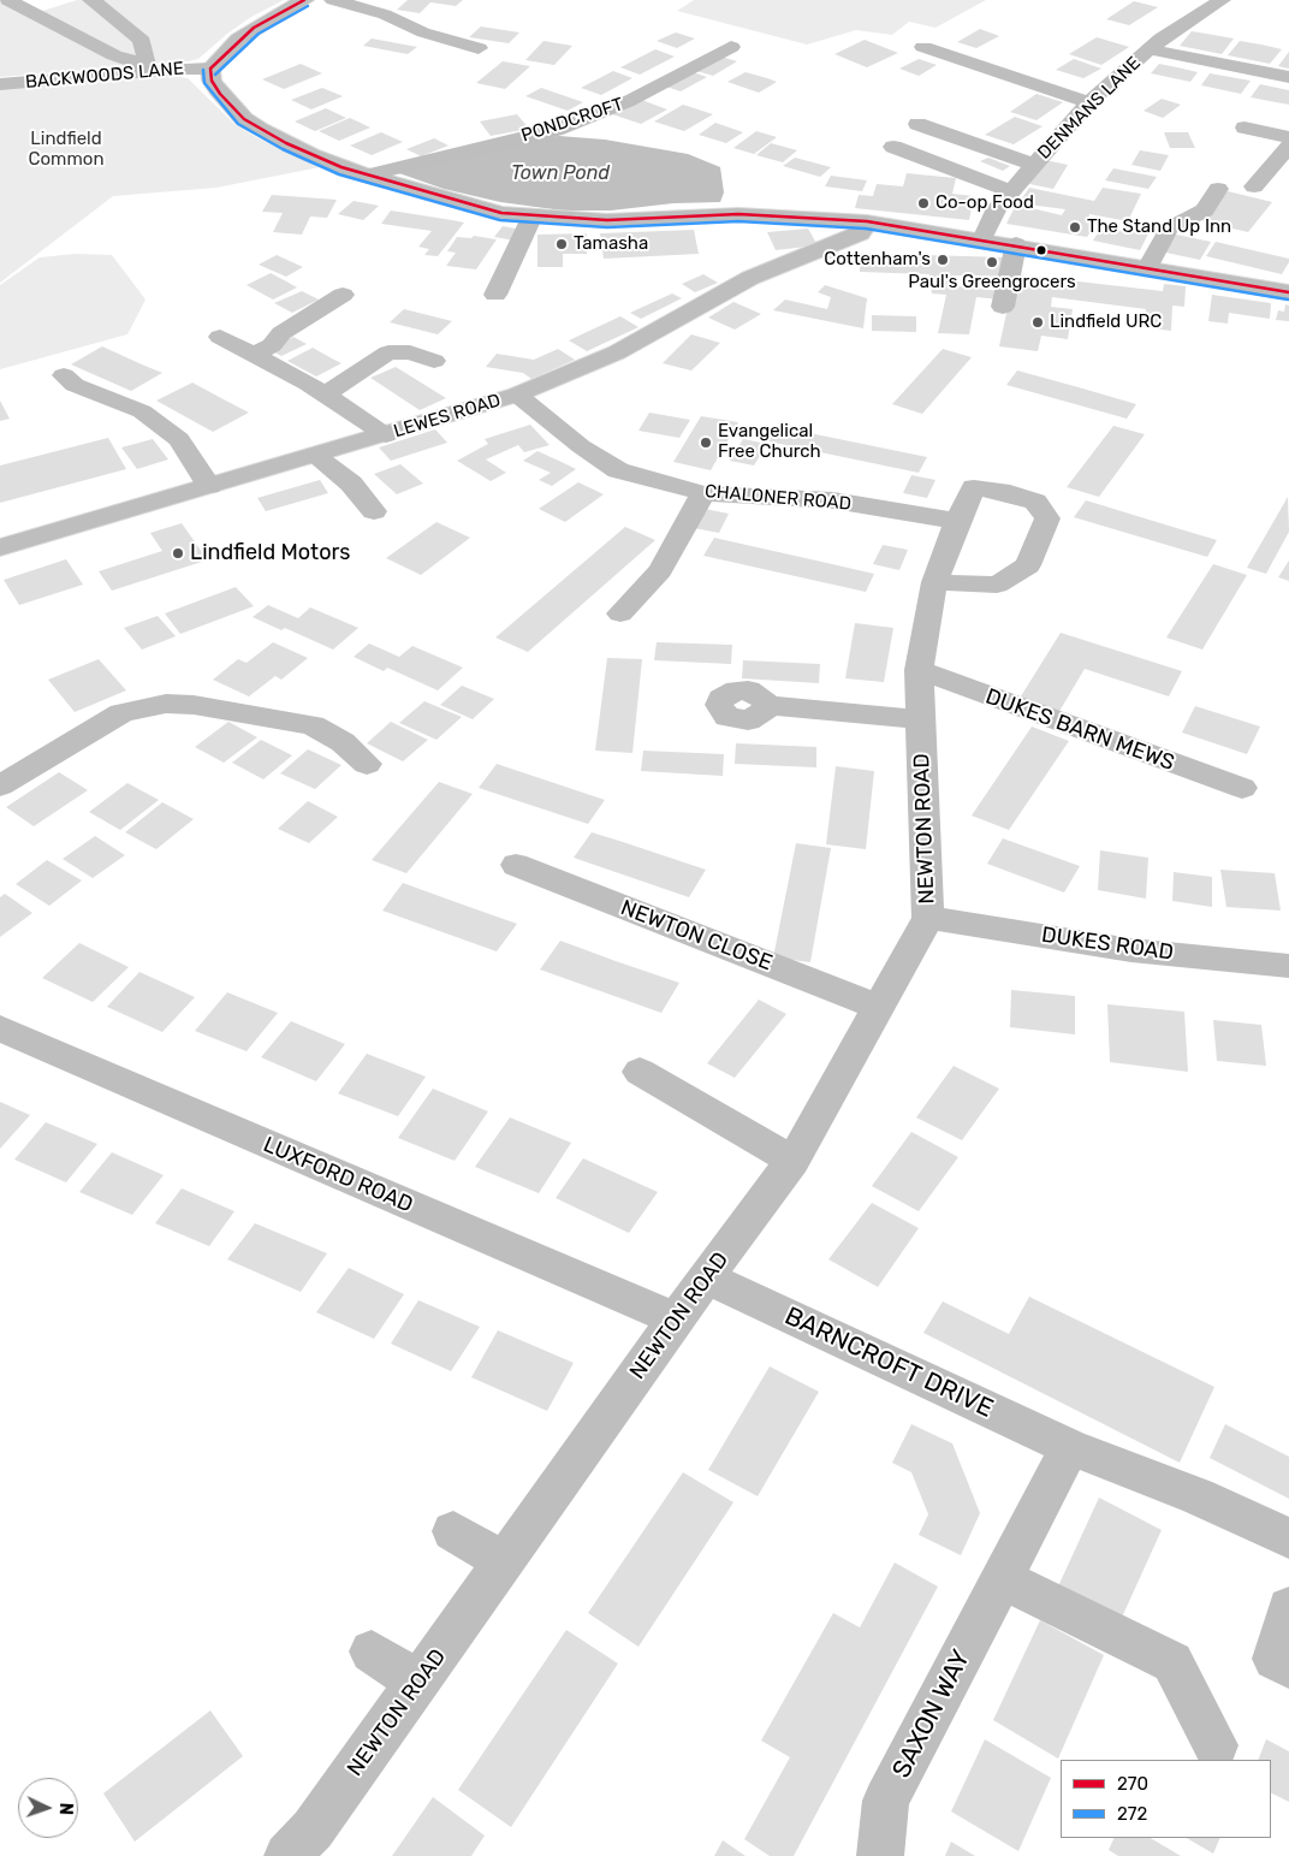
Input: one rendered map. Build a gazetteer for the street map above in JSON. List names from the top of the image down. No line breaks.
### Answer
{"streets":{"street":["BACKWOODS LANE","DENMANS LANE","PONDCROFT","LEWES ROAD","CHALONER ROAD","DUKES BARN MEWS","NEWTON ROAD","NEWTON CLOSE","DUKES ROAD","LUXFORD ROAD","BARNCROFT DRIVE","SAXON WAY"]},"crossings":[["LEWES ROAD","CHALONER ROAD"],["DUKES BARN MEWS","NEWTON ROAD"],["NEWTON ROAD","NEWTON CLOSE"],["NEWTON ROAD","DUKES ROAD"],["NEWTON ROAD","LUXFORD ROAD"],["NEWTON ROAD","BARNCROFT DRIVE"]],"water":["Town Pond"],"parks":["Lindfield Common"],"places":["Co-op Food","The Stand Up Inn","Tamasha","Cottenham's","Paul's Greengrocers","Lindfield URC","Evangelical Free Church","Lindfield Motors"],"lines":["transit line 270","transit line 272"],"legend":["270","272"],"north":"right"}
